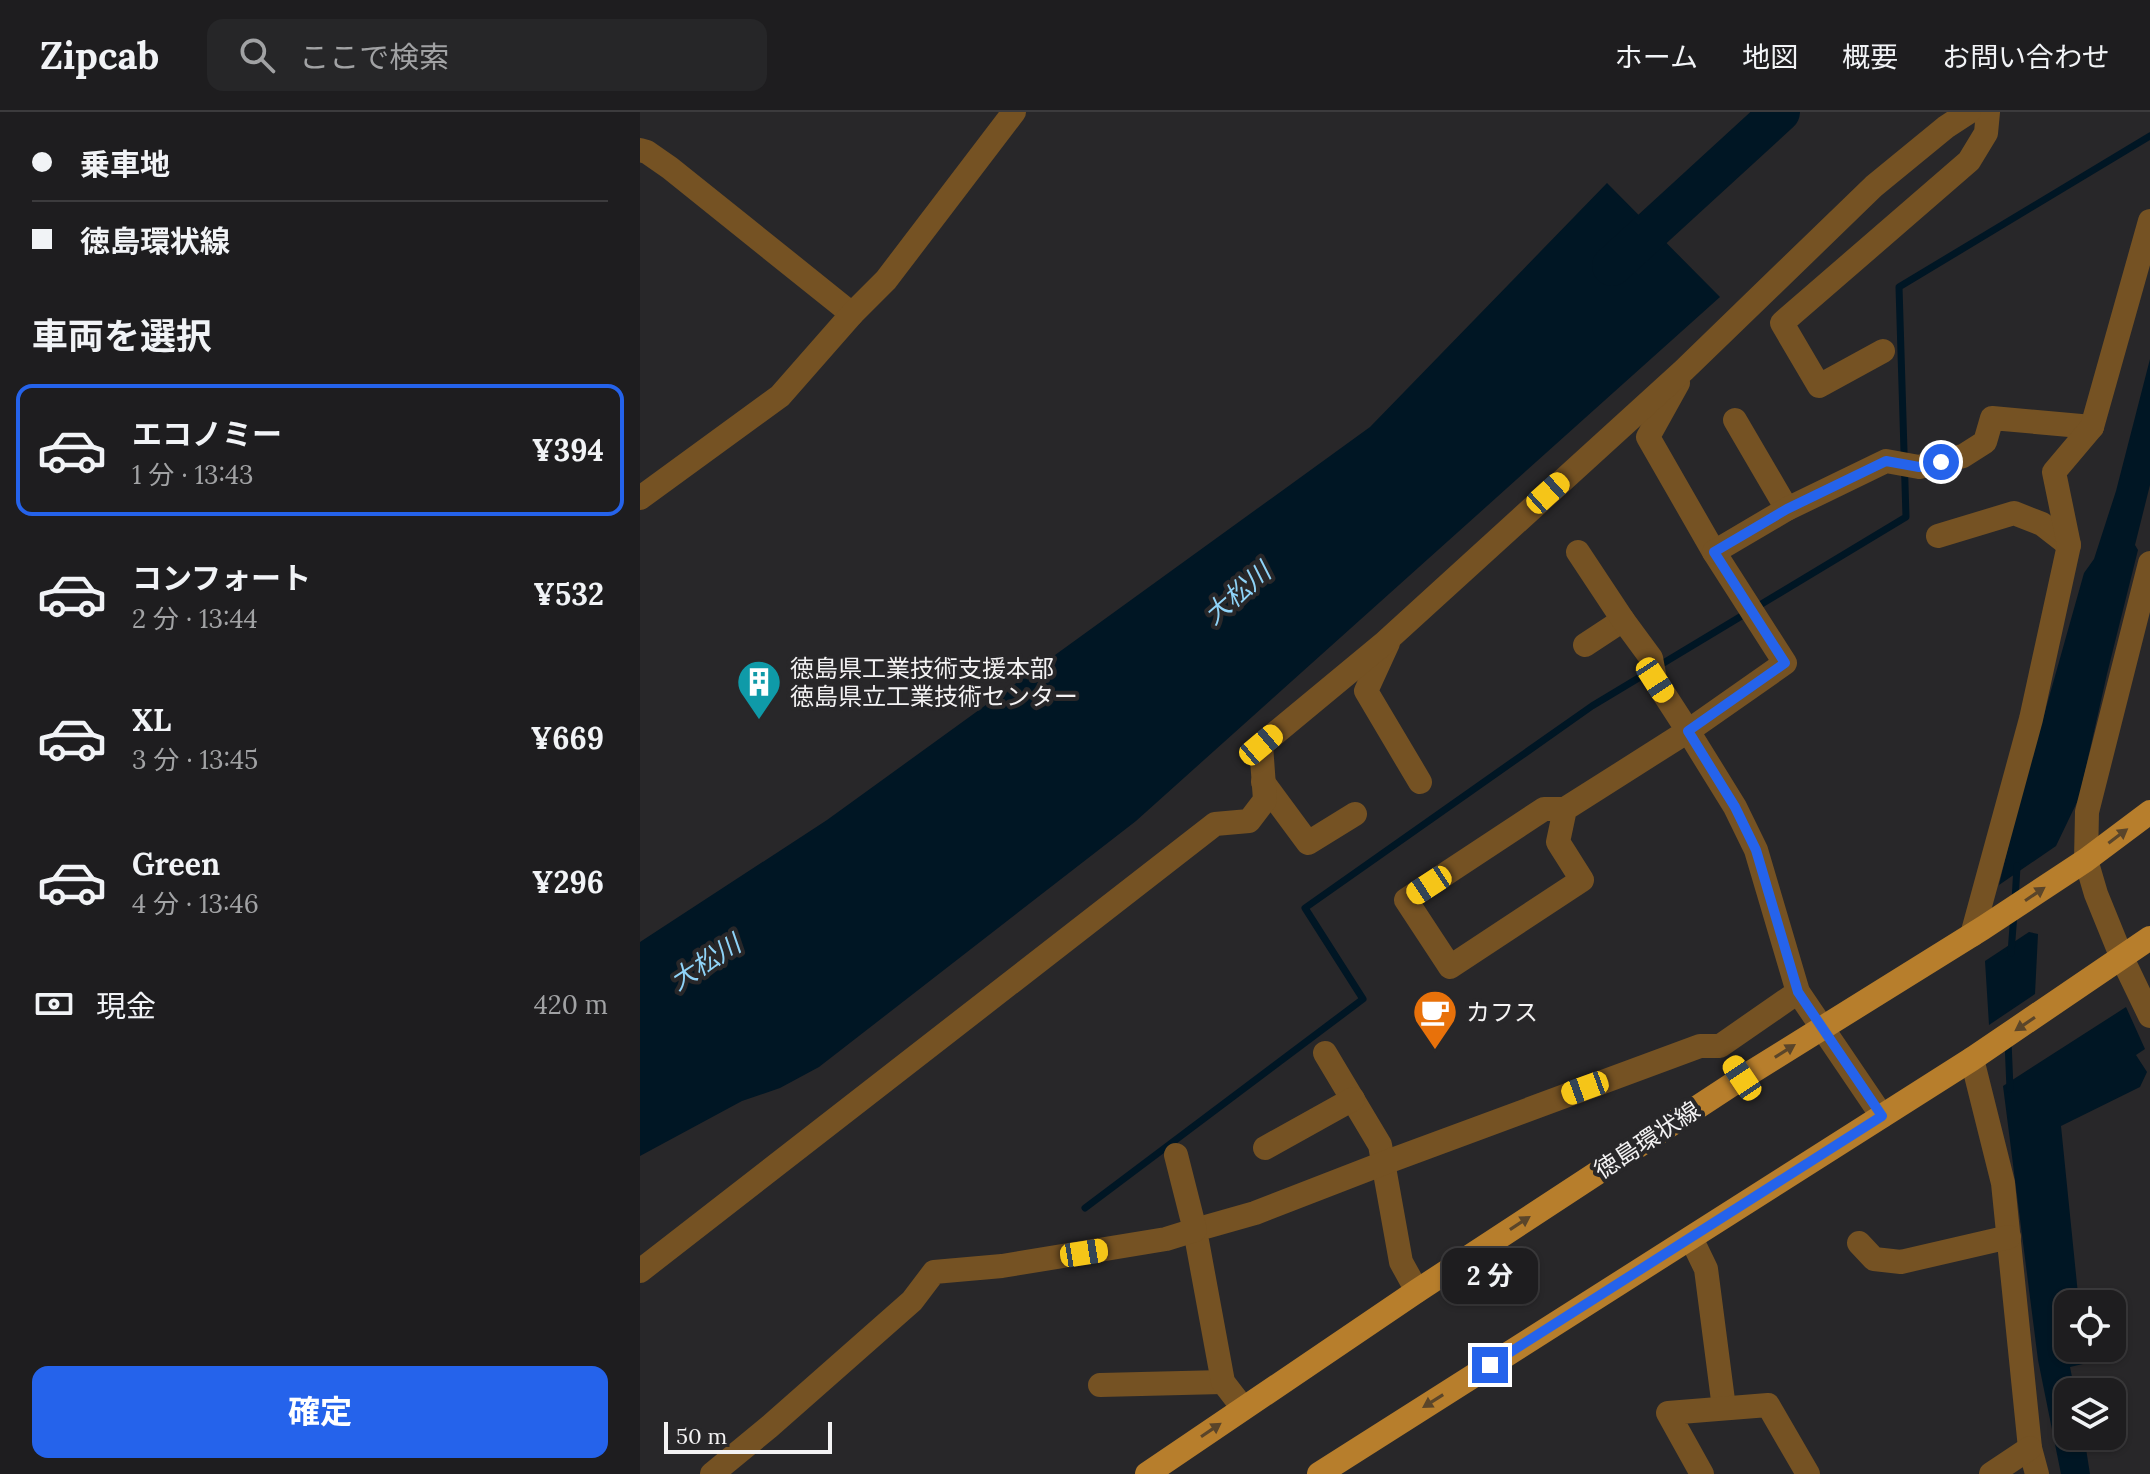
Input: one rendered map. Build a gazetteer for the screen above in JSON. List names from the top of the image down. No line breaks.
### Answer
{"streets":{"main road":["徳島環状線"]},"water":["大松川"],"places":{"building":["徳島県工業技術支援本部 徳島県立工業技術センター"],"cafe":["カフス"]},"scale_bar":"50 m","page":{"header":"Zipcab","search":"ここで検索","nav":["ホーム","地図","概要","お問い合わせ"],"banner":["乗車地","徳島環状線"],"heading":"車両を選択","list":[{"name":"エコノミー","note":"1 分 · 13:43","value":"¥394"},{"name":"コンフォート","note":"2 分 · 13:44","value":"¥532"},{"name":"XL","note":"3 分 · 13:45","value":"¥669"},{"name":"Green","note":"4 分 · 13:46","value":"¥296"}],"pay":["現金","420 m"],"bubble":"2 分","buttons":"確定","scale":"50 m"}}
